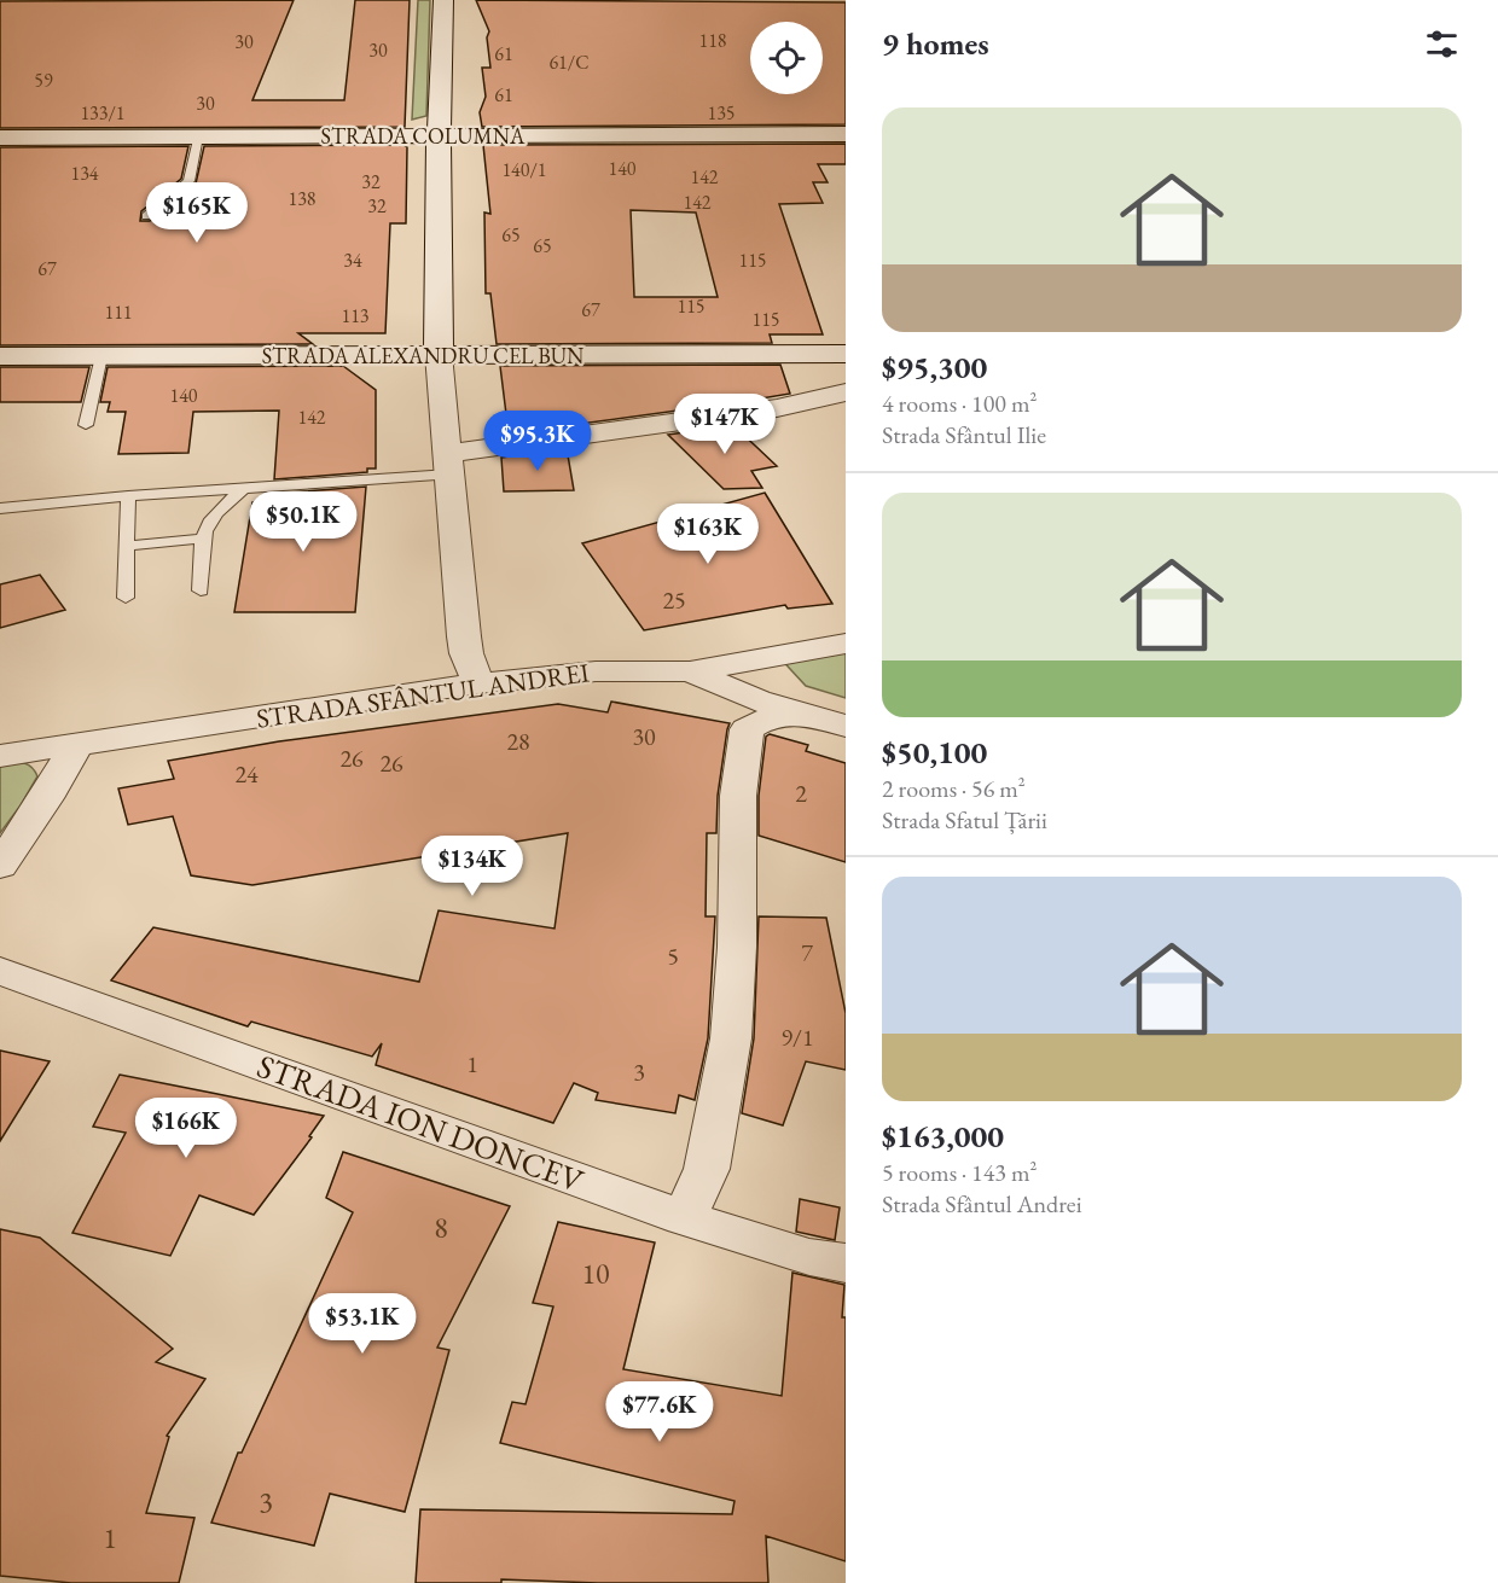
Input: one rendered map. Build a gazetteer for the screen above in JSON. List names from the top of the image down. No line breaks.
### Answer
{"streets":{"main road":["STRADA COLUMNA","STRADA ALEXANDRU CEL BUN"],"street":["STRADA SFÂNTUL ANDREI","STRADA ION DONCEV"]},"house_numbers":["118","30","30","61","61/C","59","61","30","133/1","135","140","140/1","134","142","32","138","142","32","65","65","34","115","67","115","67","111","113","115","140","142","25","30","28","26","26","24","2","7","5","9/1","1","3","8","10","3","1"],"page":{"heading":"9 homes","list":[{"name":"$95,300","note":"4 rooms · 100 m² · Strada Sfântul Ilie"},{"name":"$50,100","note":"2 rooms · 56 m² · Strada Sfatul Țării"},{"name":"$163,000","note":"5 rooms · 143 m² · Strada Sfântul Andrei"}],"price":["$165K","$147K","$95.3K","$50.1K","$163K","$134K","$166K","$53.1K","$77.6K"]}}
